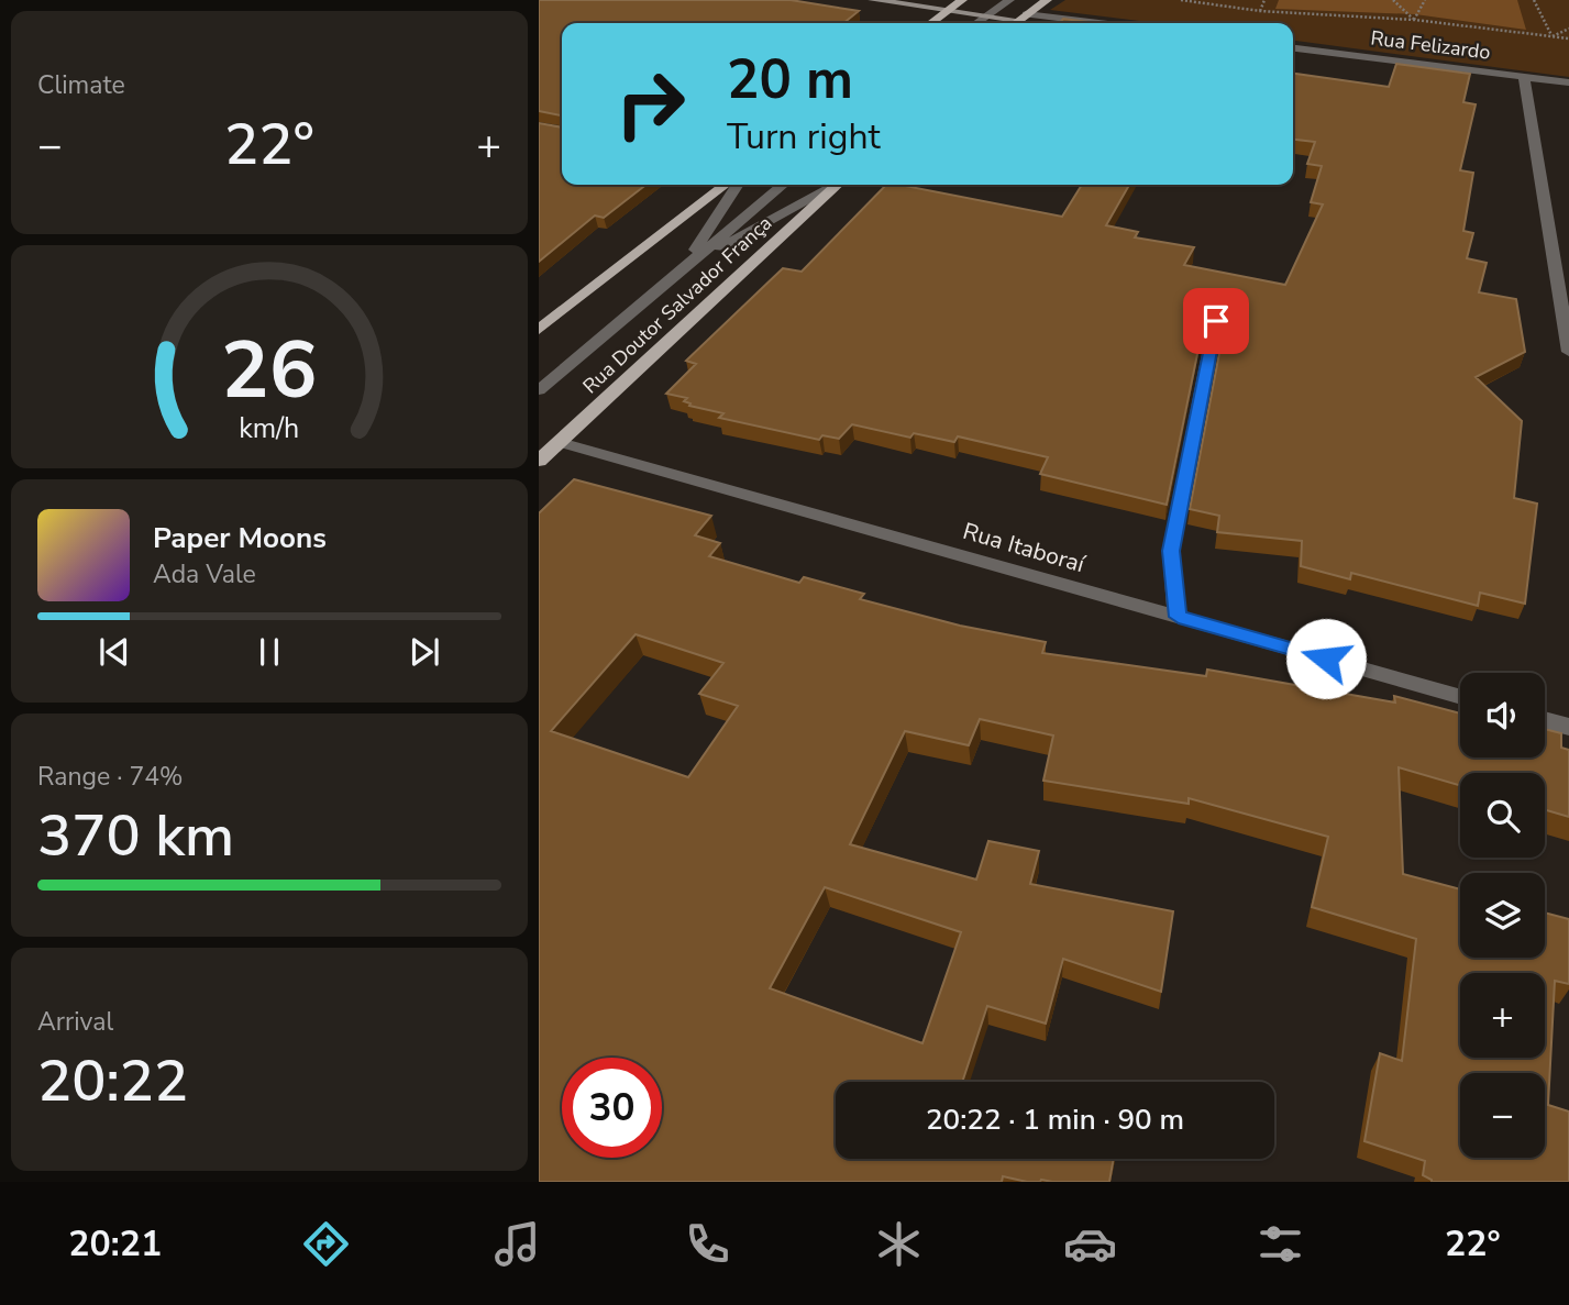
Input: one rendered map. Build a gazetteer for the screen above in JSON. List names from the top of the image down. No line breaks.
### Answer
{"streets":{"main road":["Rua Doutor Salvador França"],"street":["Rua Felizardo","Rua Itaboraí"]},"crossings":[["Rua Doutor Salvador França","Rua Itaboraí"]],"page":{"tile":["Climate",["Range · 74%","370 km"],["Arrival","20:22"]],"turn":["20 m","Turn right"],"heat":["−","22°","+"],"song":["Paper Moons","Ada Vale"],"map_buttons":["+","−"],"limit":"30","trip":"20:22 · 1 min · 90 m","tabs":["20:21","22°"],"gauge":["26","km/h"]}}
